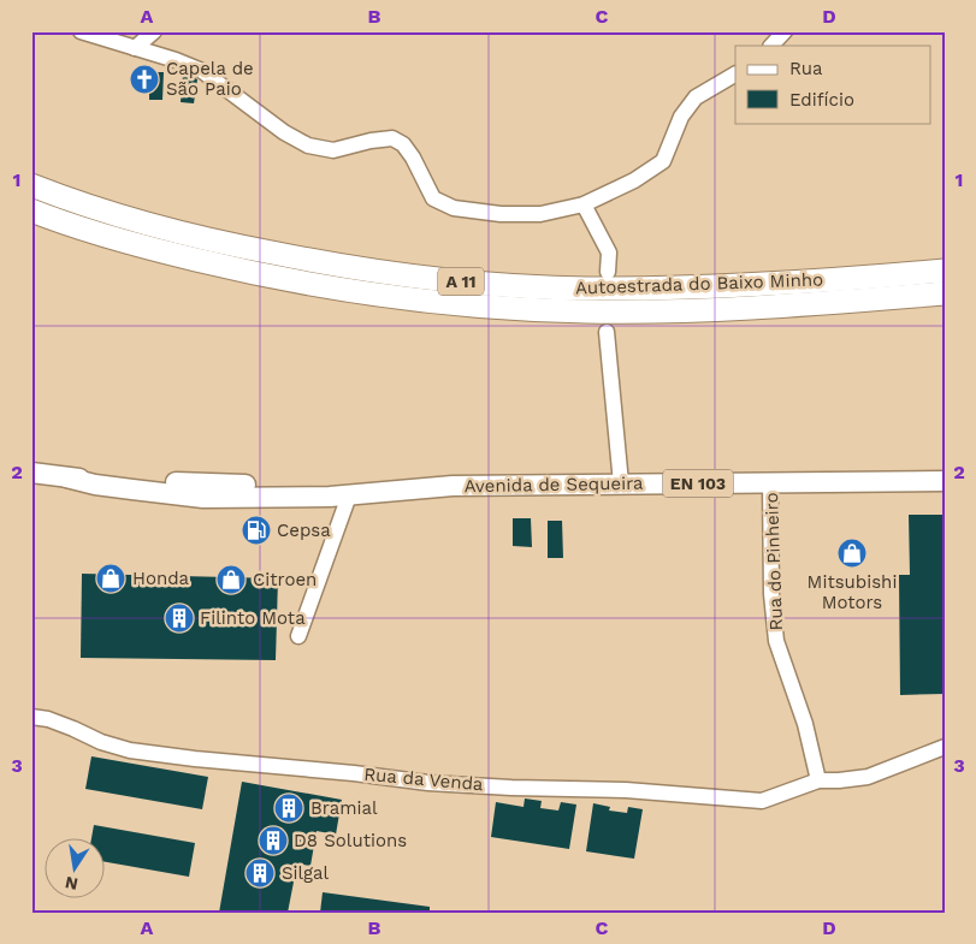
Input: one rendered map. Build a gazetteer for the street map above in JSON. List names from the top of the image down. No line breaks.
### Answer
{"streets":{"highway":["A 11","Autoestrada do Baixo Minho"],"main road":["EN 103","Avenida de Sequeira"],"street":["Rua do Pinheiro","Rua da Venda"]},"crossings":[["Avenida de Sequeira","Rua do Pinheiro"],["Rua do Pinheiro","Rua da Venda"]],"places":{"church":["Capela de São Paio"],"fuel station":["Cepsa"],"shop":["Mitsubishi Motors","Honda","Citroen"],"building":["Filinto Mota","Bramial","D8 Solutions","Silgal"]},"legend":["Rua","Edifício"],"north":"bottom","grid":{"columns":["A","B","C","D"],"rows":["1","2","3"]}}
